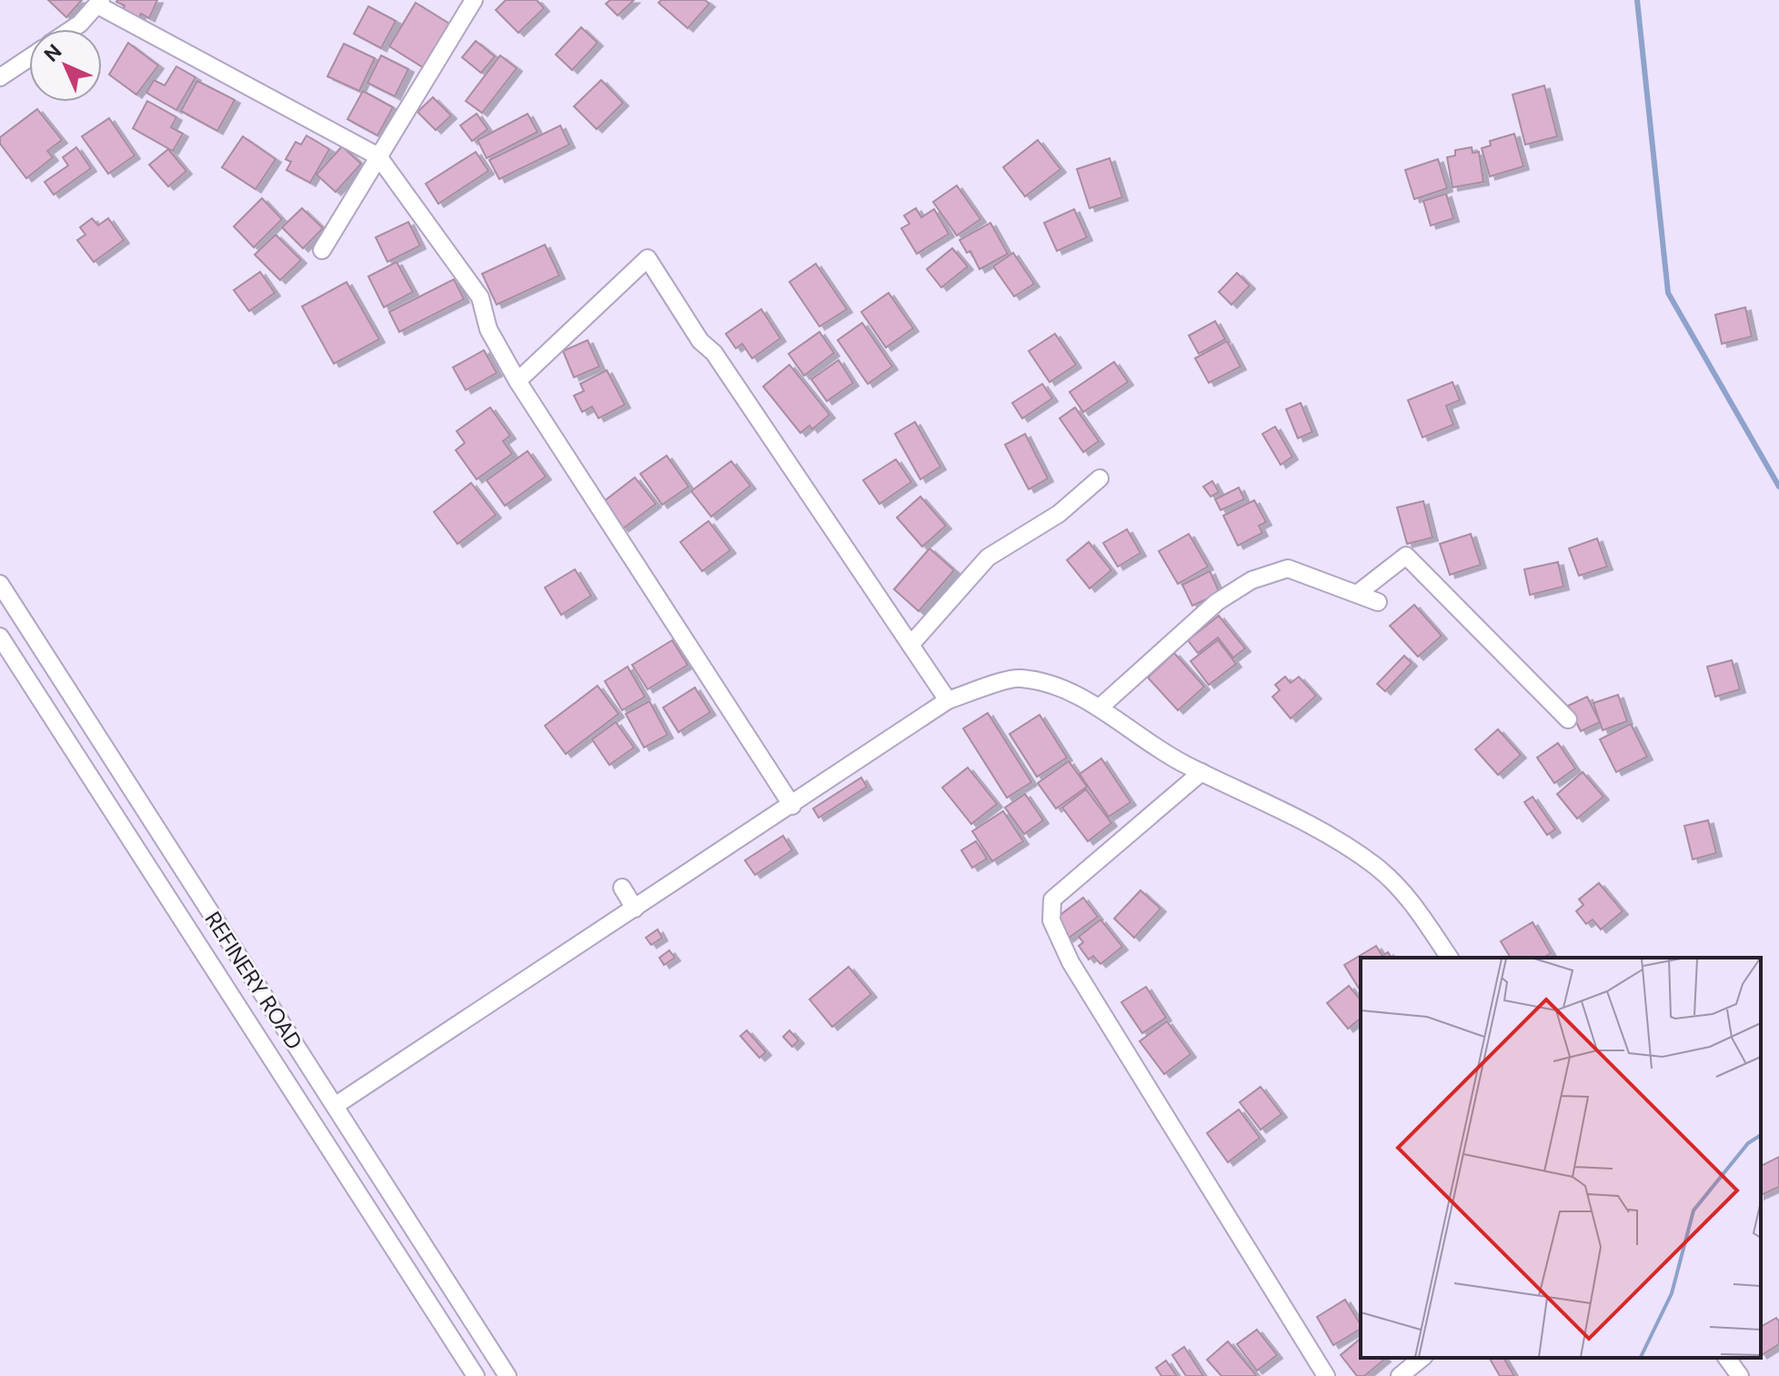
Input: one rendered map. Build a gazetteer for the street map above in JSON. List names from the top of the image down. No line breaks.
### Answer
{"streets":{"street":["REFINERY ROAD"]},"north":"top left"}
